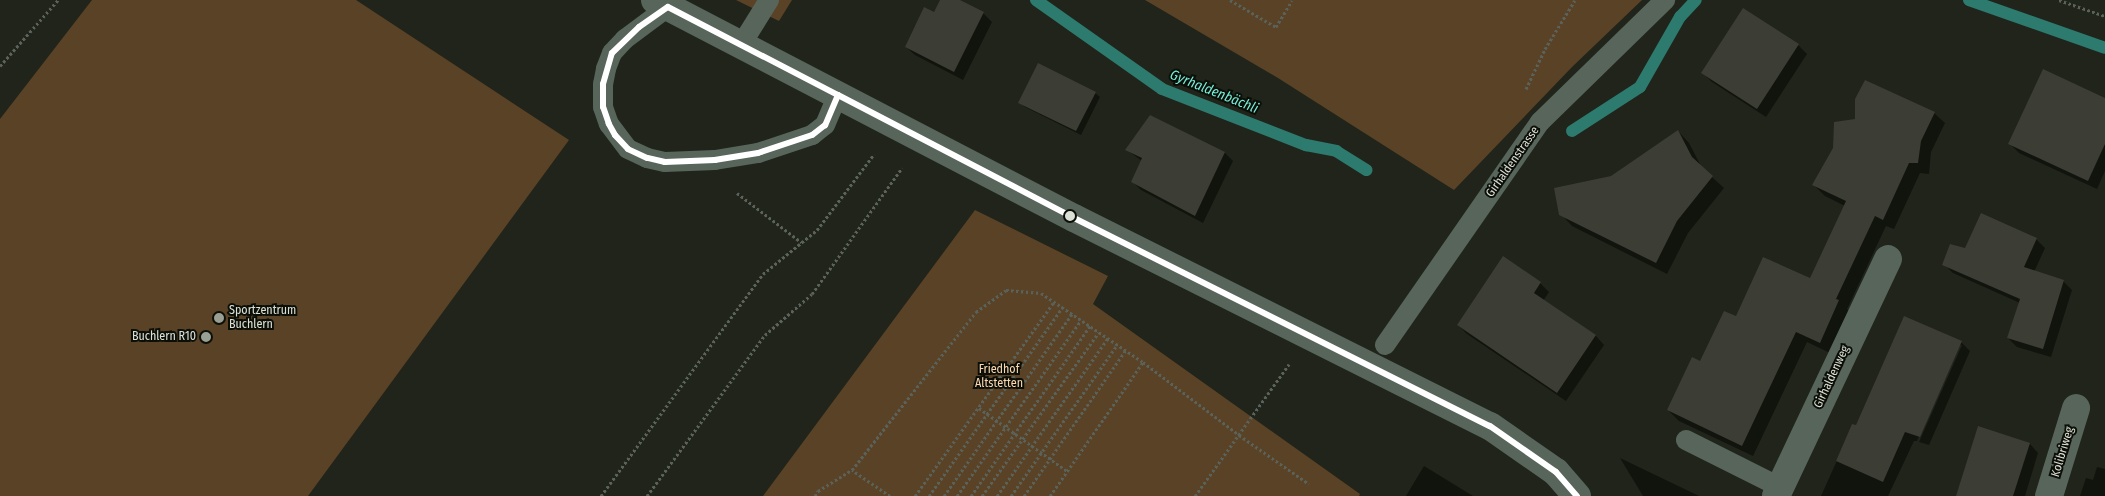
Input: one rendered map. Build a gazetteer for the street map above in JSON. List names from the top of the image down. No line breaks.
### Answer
{"streets":{"street":["Girhaldenweg","Kolibriweg"],"lane":["Girhaldenstrasse"]},"water":["Gyrhaldenbächli"],"parks":["Friedhof Altstetten"],"places":["Sportzentrum Buchlern","Buchlern R10"]}
